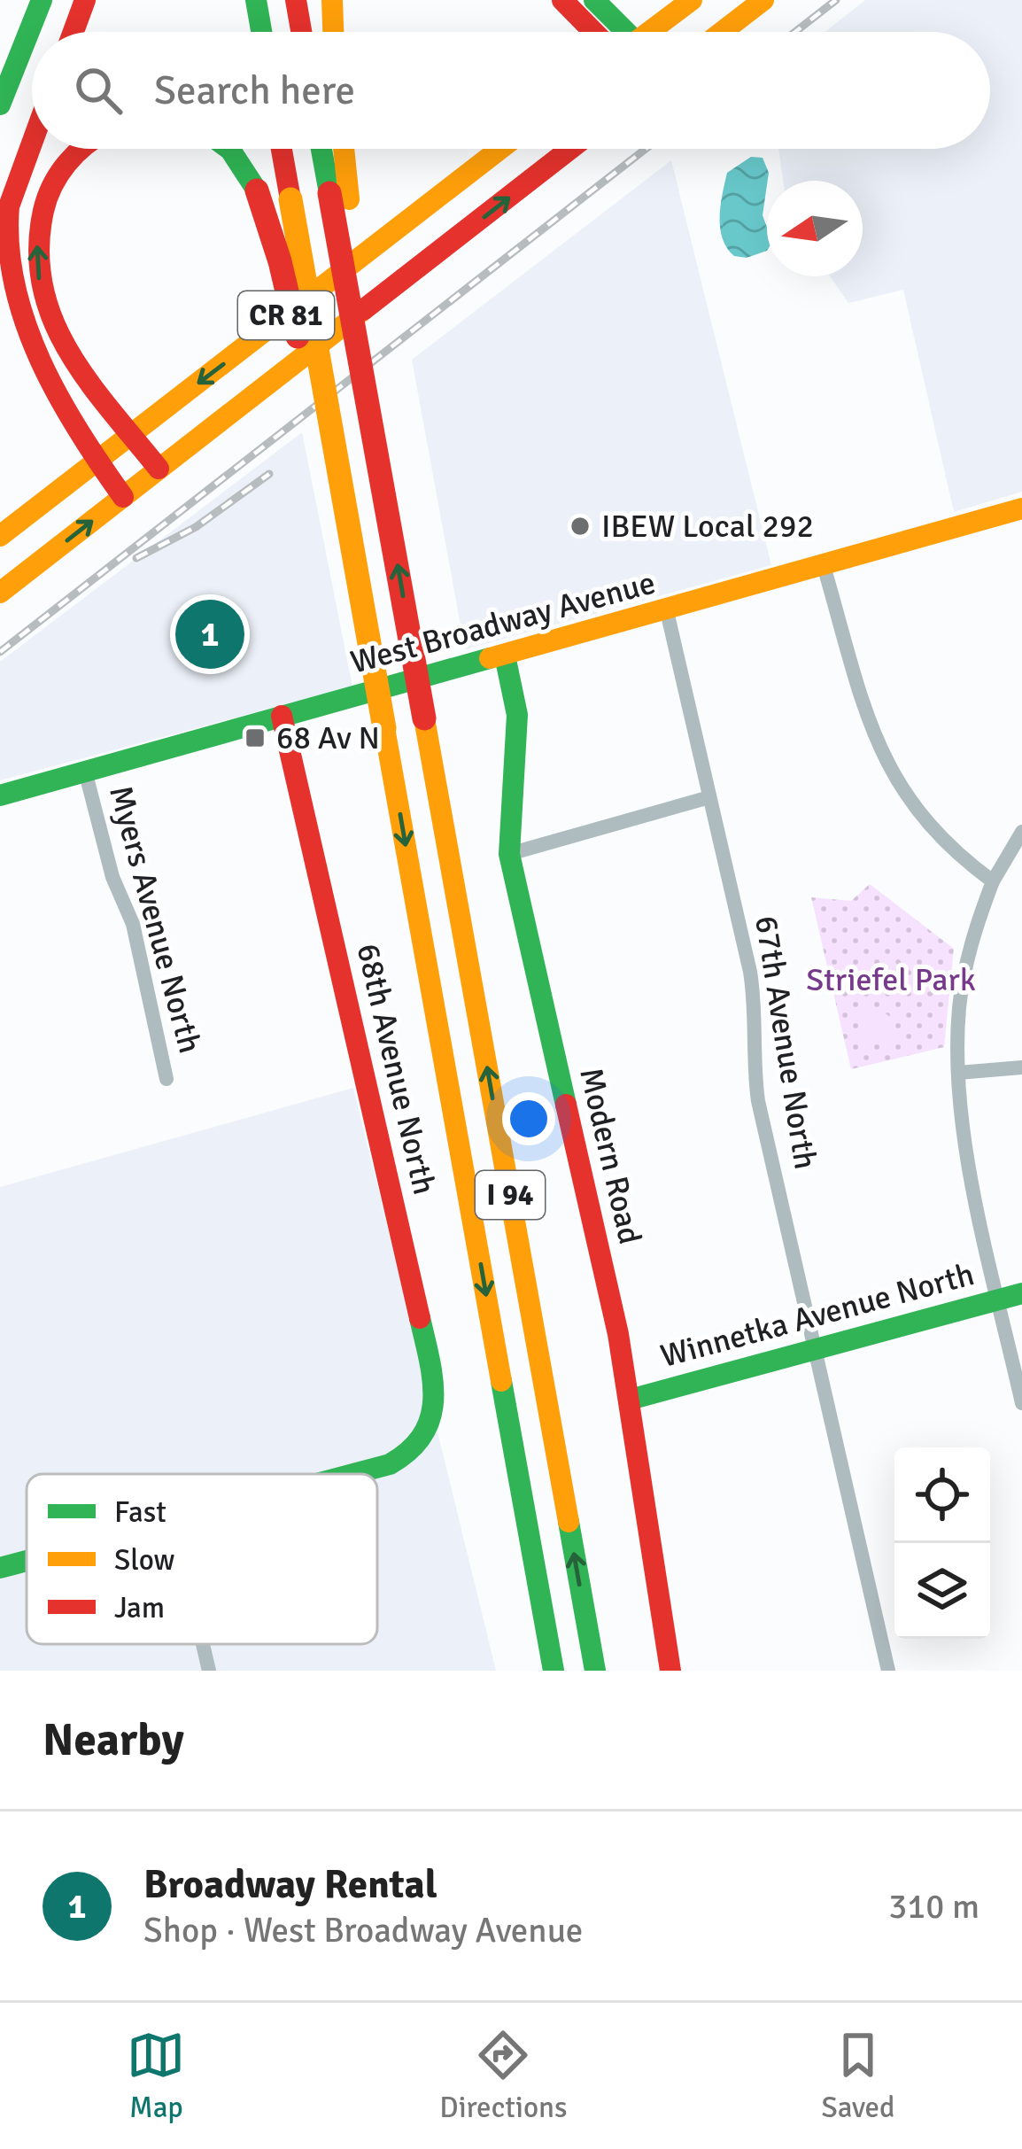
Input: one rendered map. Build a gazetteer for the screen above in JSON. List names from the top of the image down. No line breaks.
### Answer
{"streets":{"main road":["CR 81","West Broadway Avenue","68th Avenue North","Modern Road","I 94","Winnetka Avenue North"],"street":["Myers Avenue North","67th Avenue North"]},"crossings":[["West Broadway Avenue","Myers Avenue North"],["West Broadway Avenue","67th Avenue North"],["West Broadway Avenue","68th Avenue North"],["West Broadway Avenue","Modern Road"],["67th Avenue North","Winnetka Avenue North"],["Modern Road","Winnetka Avenue North"]],"parks":["Striefel Park"],"places":{"other":["IBEW Local 292"],"transit":["68 Av N"]},"legend":["Fast","Slow","Jam"],"north":"left","page":{"search":"Search here","pins":"1","heading":"Nearby","list":[{"mark":"1","name":"Broadway Rental","note":"Shop · West Broadway Avenue","value":"310 m"}],"nav":["Map","Directions","Saved"]}}
